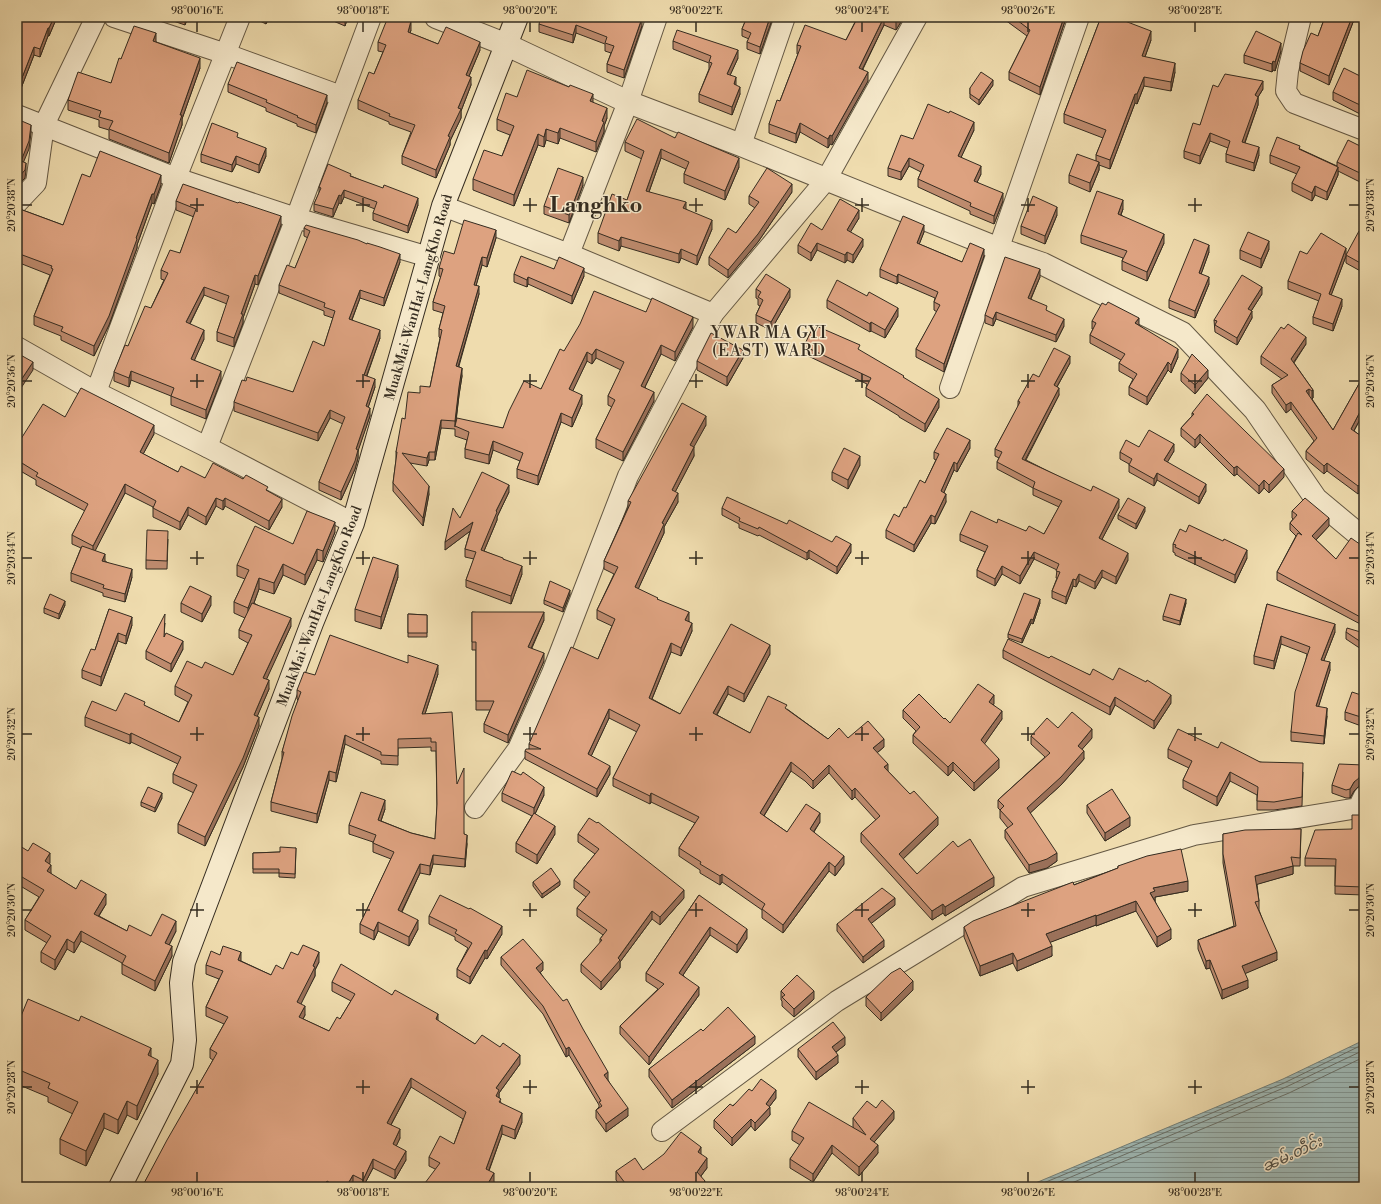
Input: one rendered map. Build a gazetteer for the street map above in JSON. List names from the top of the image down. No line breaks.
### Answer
{"streets":{"main road":["MuakMai-WanHat-LangKho Road"]},"districts":["Langhko","YWAR MA GYI (EAST) WARD"],"water":["ၼမ်ႉတဵင်း"],"coordinates":["98°00'16\"E","98°00'18\"E","98°00'20\"E","98°00'22\"E","98°00'24\"E","98°00'26\"E","98°00'28\"E","20°20'38\"N","20°20'36\"N","20°20'34\"N","20°20'32\"N","20°20'30\"N","20°20'28\"N"]}
